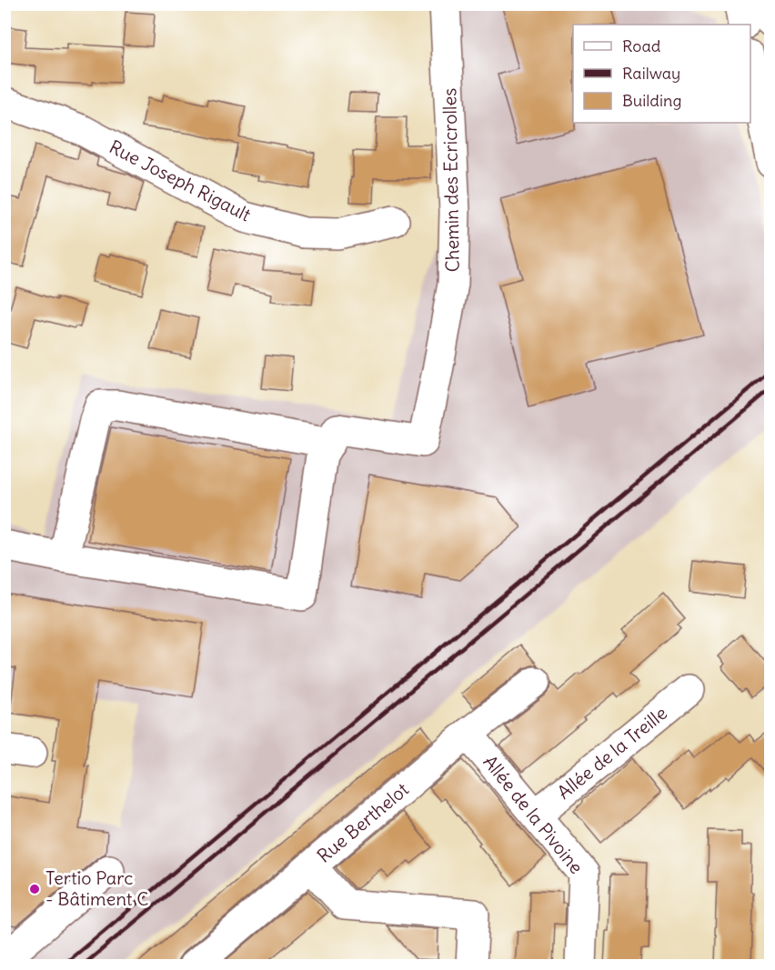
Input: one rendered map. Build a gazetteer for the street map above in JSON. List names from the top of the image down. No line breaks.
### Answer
{"streets":{"street":["Chemin des Ecricrolles","Rue Joseph Rigault","Allée de la Treille","Allée de la Pivoine","Rue Berthelot"]},"crossings":[["Allée de la Treille","Allée de la Pivoine"],["Allée de la Pivoine","Rue Berthelot"]],"places":["Tertio Parc - Bâtiment C"],"legend":["Road","Railway","Building"]}
